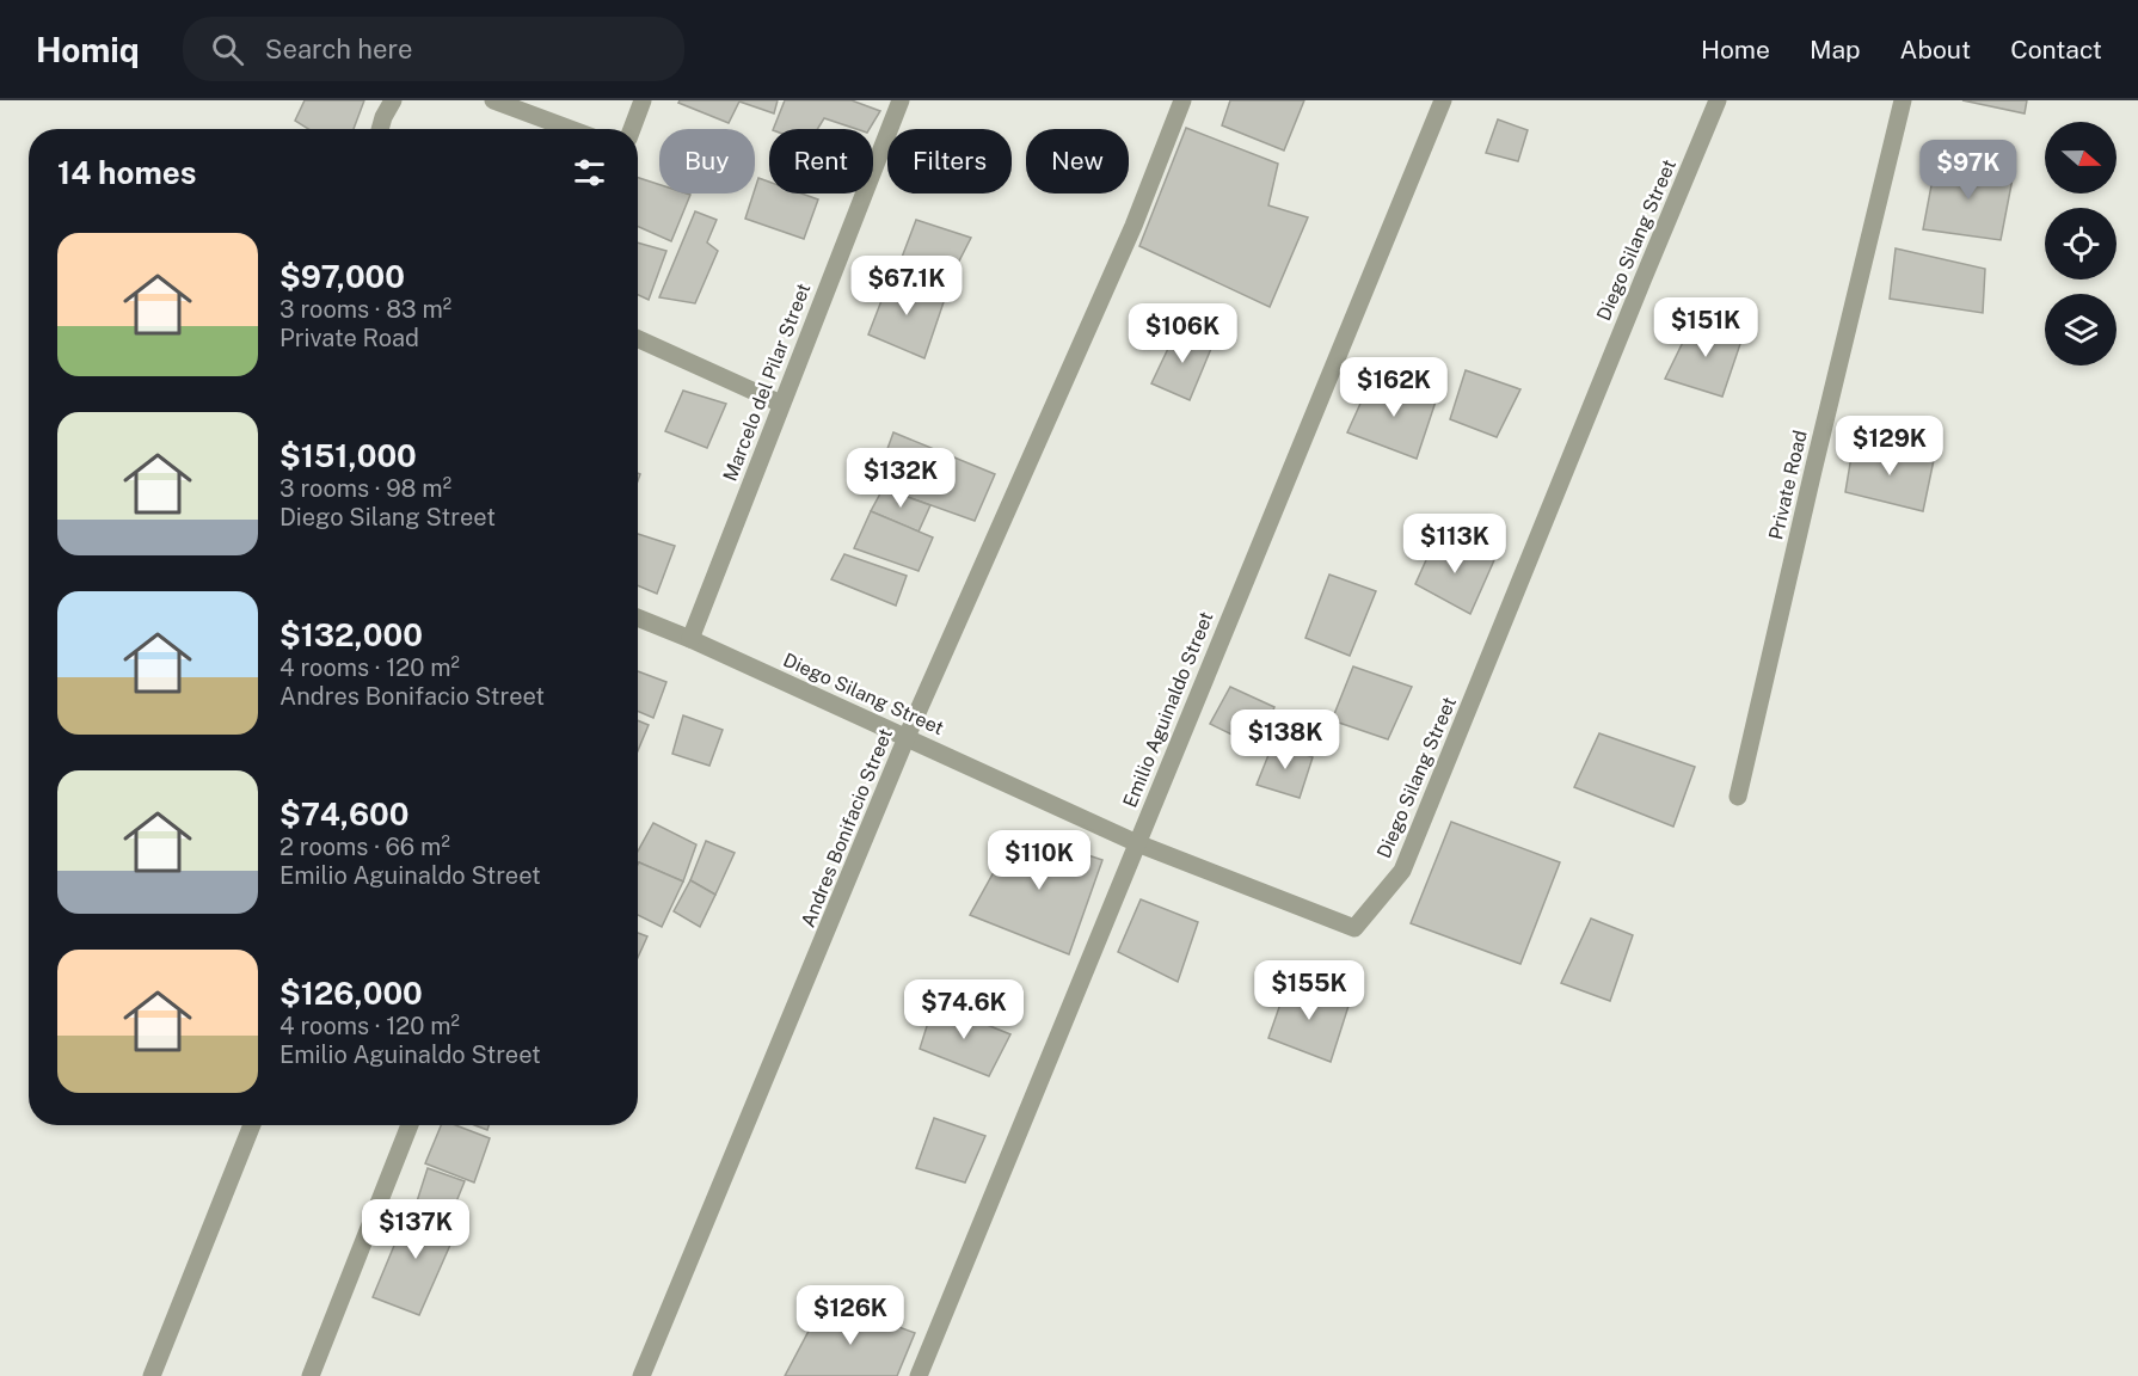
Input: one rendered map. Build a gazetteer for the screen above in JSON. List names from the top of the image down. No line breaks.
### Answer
{"streets":{"street":["Diego Silang Street","Marcelo del Pilar Street","Private Road","Emilio Aguinaldo Street","Andres Bonifacio Street"]},"crossings":[["Diego Silang Street","Marcelo del Pilar Street"],["Diego Silang Street","Emilio Aguinaldo Street"],["Diego Silang Street","Andres Bonifacio Street"]],"north":"right","page":{"header":"Homiq","search":"Search here","nav":["Home","Map","About","Contact"],"chip":["Buy","Rent","Filters","New"],"heading":"14 homes","price":["$97K","$67.1K","$151K","$106K","$162K","$129K","$132K","$113K","$138K","$110K","$155K","$74.6K","$137K","$126K"],"list":[{"name":"$97,000","note":"3 rooms · 83 m² · Private Road"},{"name":"$151,000","note":"3 rooms · 98 m² · Diego Silang Street"},{"name":"$132,000","note":"4 rooms · 120 m² · Andres Bonifacio Street"},{"name":"$74,600","note":"2 rooms · 66 m² · Emilio Aguinaldo Street"},{"name":"$126,000","note":"4 rooms · 120 m² · Emilio Aguinaldo Street"}]}}
